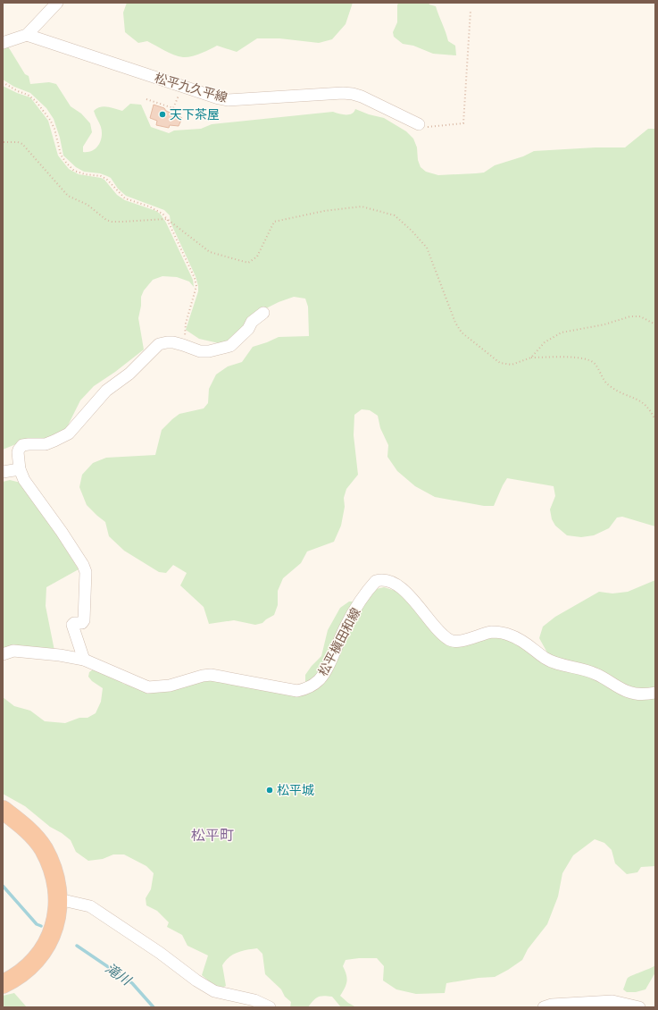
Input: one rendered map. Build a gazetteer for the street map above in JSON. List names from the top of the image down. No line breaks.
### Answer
{"streets":{"street":["松平九久平線","松平槇田和線"]},"districts":["松平町"],"water":["滝川"],"places":["天下茶屋","松平城"]}
